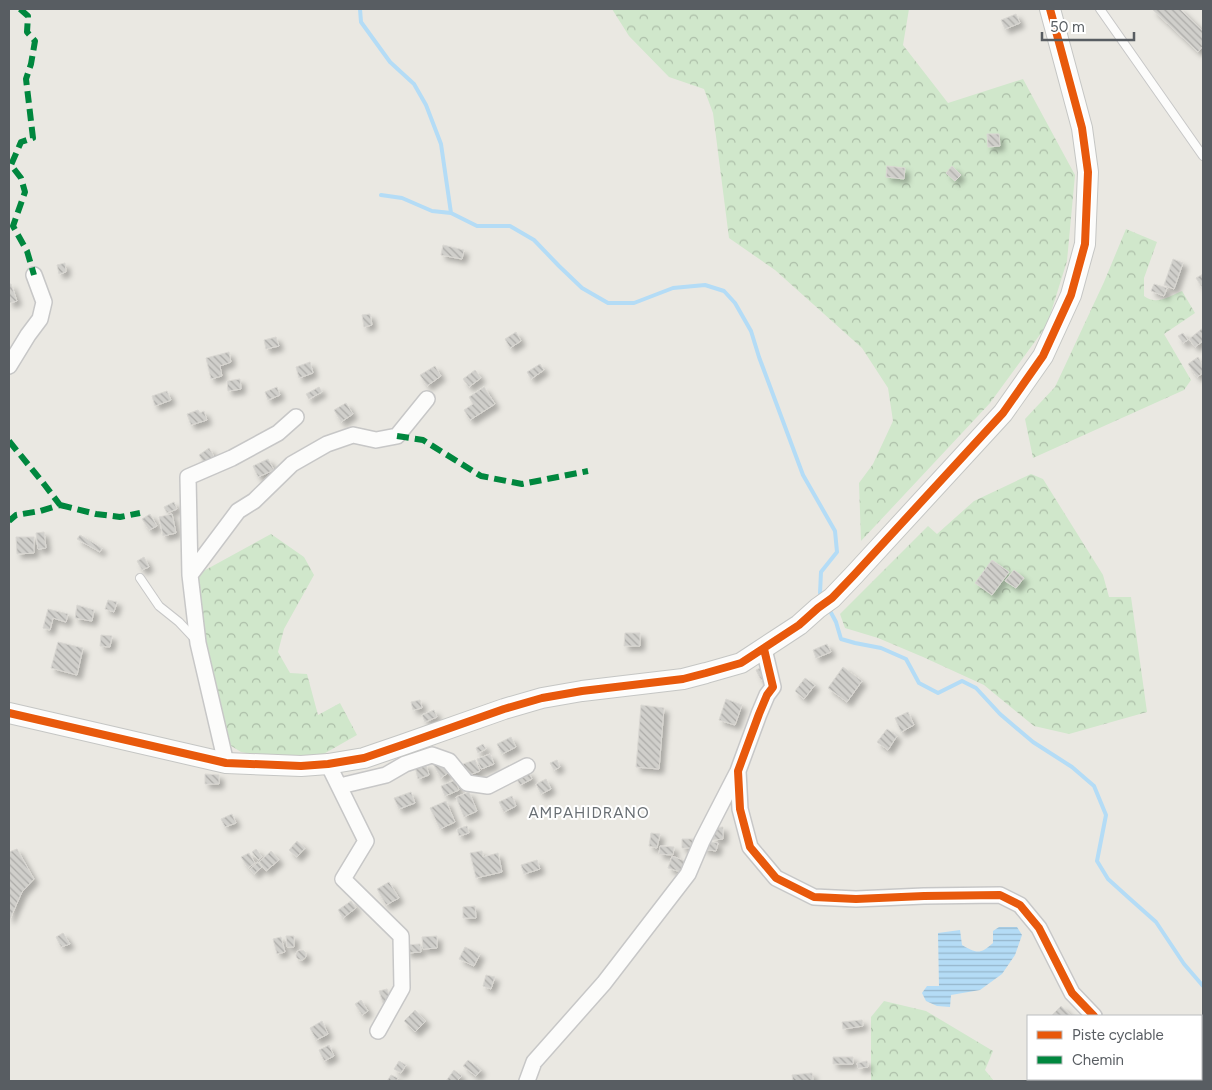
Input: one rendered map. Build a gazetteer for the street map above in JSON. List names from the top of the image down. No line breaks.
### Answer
{"districts":["AMPAHIDRANO"],"legend":["Piste cyclable","Chemin"],"scale_bar":"50 m"}
